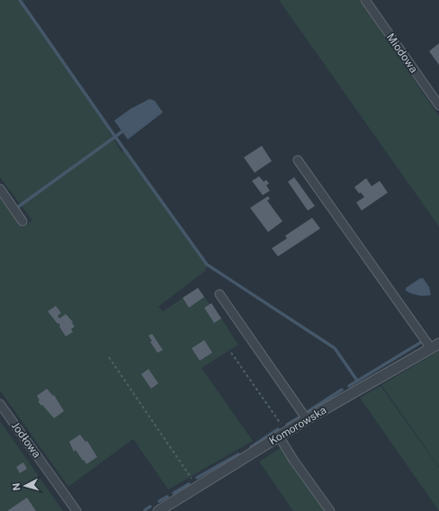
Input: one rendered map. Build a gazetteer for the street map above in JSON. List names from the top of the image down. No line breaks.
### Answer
{"streets":{"street":["Miodowa","Komorowska","Jodłowa"]},"north":"left"}
